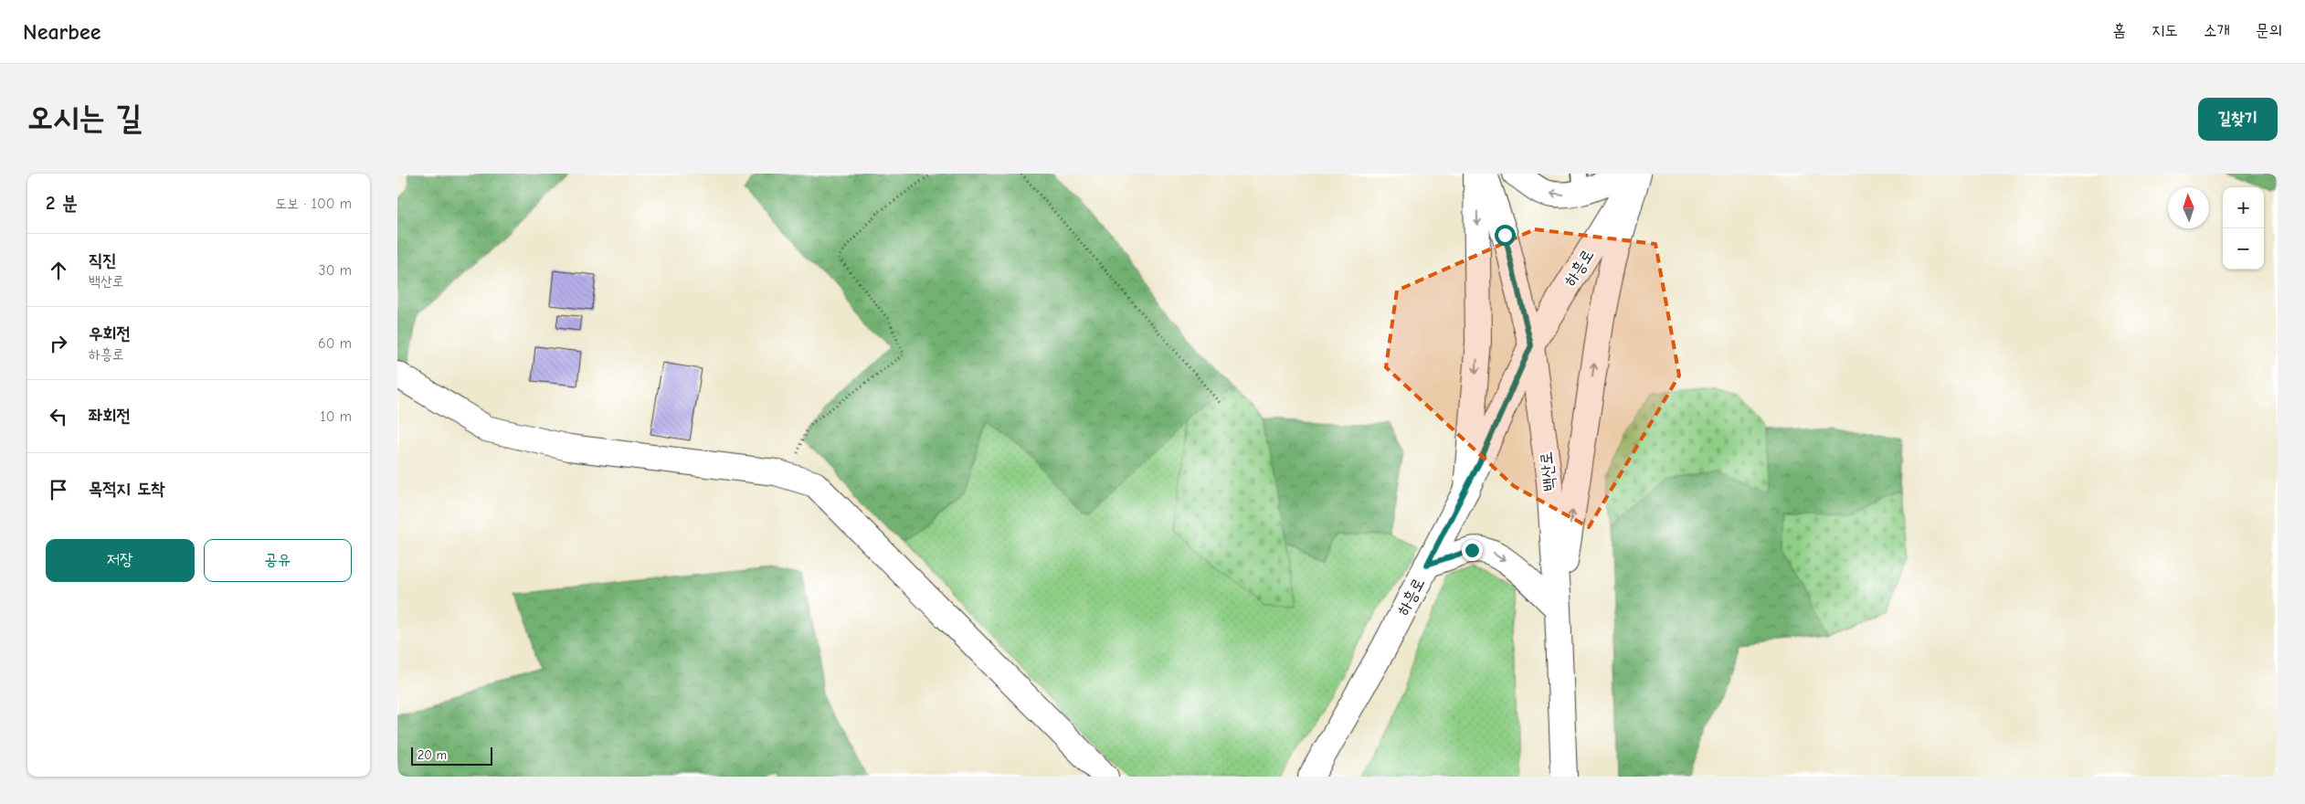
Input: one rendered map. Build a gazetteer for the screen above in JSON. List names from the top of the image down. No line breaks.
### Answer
{"streets":{"main road":["하흥로","백산로"]},"crossings":[["하흥로","백산로"]],"scale_bar":"20 m","north":"top","page":{"header":"Nearbee","nav":["홈","지도","소개","문의"],"buttons":["길찾기",["저장","공유"]],"title":"오시는 길","heading":["2 분","도보 · 100 m"],"map_buttons":["+","−"],"list":[["직진","백산로","30 m"],["우회전","하흥로","60 m"],["좌회전","10 m"],"목적지 도착"],"scale":"20 m"}}
